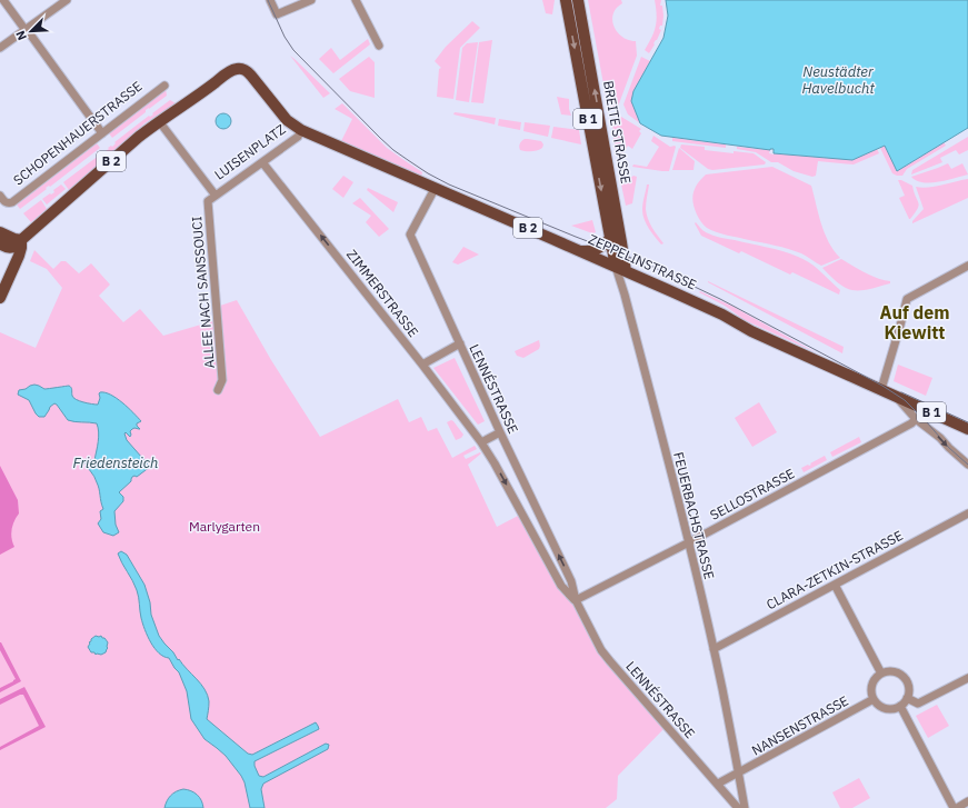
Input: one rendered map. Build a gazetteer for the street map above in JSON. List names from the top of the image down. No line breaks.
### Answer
{"streets":{"main road":["B 1","BREITE STRASSE","LUISENPLATZ","B 2","ZEPPELINSTRASSE"],"street":["SCHOPENHAUERSTRASSE","ALLEE NACH SANSSOUCI","ZIMMERSTRASSE","LENNÉSTRASSE","SELLOSTRASSE","FEUERBACHSTRASSE","CLARA-ZETKIN-STRASSE","NANSENSTRASSE"]},"crossings":[["BREITE STRASSE","ZEPPELINSTRASSE"],["BREITE STRASSE","FEUERBACHSTRASSE"],["LUISENPLATZ","B 2"],["LUISENPLATZ","ZEPPELINSTRASSE"],["LUISENPLATZ","ALLEE NACH SANSSOUCI"],["LUISENPLATZ","ZIMMERSTRASSE"],["ZEPPELINSTRASSE","LENNÉSTRASSE"],["ZEPPELINSTRASSE","FEUERBACHSTRASSE"],["ZIMMERSTRASSE","LENNÉSTRASSE"],["LENNÉSTRASSE","SELLOSTRASSE"],["SELLOSTRASSE","FEUERBACHSTRASSE"],["FEUERBACHSTRASSE","CLARA-ZETKIN-STRASSE"],["FEUERBACHSTRASSE","NANSENSTRASSE"]],"one_way":["ZIMMERSTRASSE"],"districts":["Auf dem Kiewitt"],"water":["Neustädter Havelbucht","Friedensteich"],"parks":["Marlygarten"],"north":"bottom left"}
